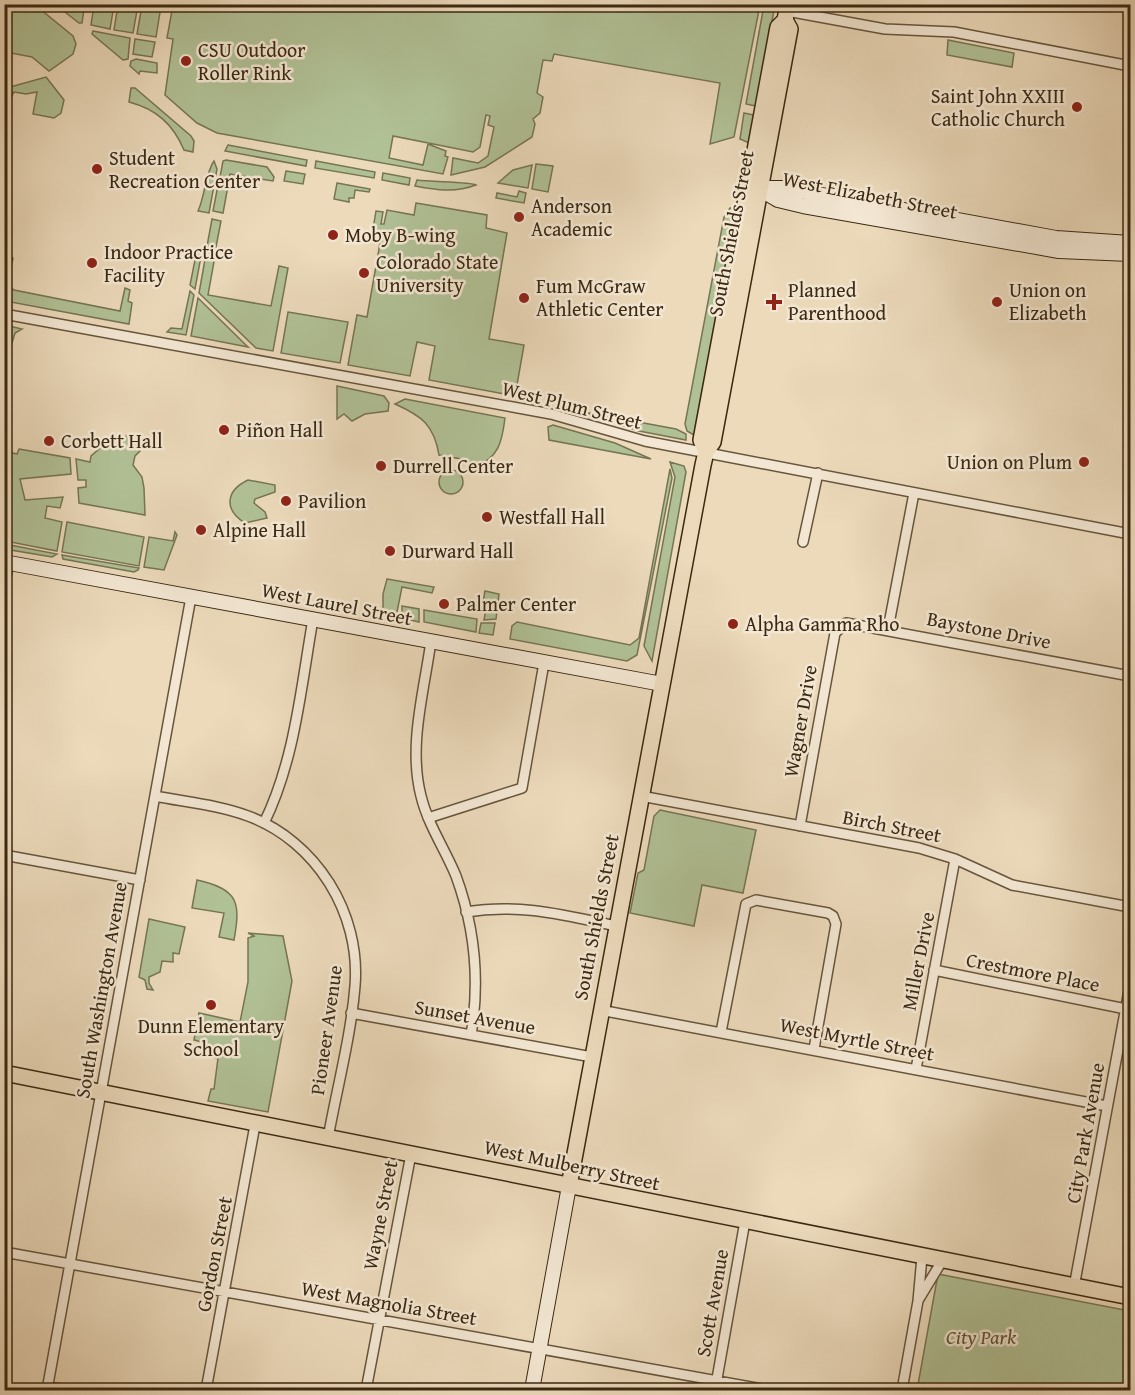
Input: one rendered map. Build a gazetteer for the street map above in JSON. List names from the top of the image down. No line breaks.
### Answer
{"streets":{"main road":["West Elizabeth Street","South Shields Street","West Laurel Street","West Mulberry Street"],"street":["West Plum Street","Baystone Drive","Wagner Drive","Birch Street","Miller Drive","Crestmore Place","South Washington Avenue","Sunset Avenue","Pioneer Avenue","West Myrtle Street","City Park Avenue","Wayne Street","Gordon Street","West Magnolia Street","Scott Avenue"]},"crossings":[["West Elizabeth Street","South Shields Street"],["South Shields Street","West Plum Street"],["South Shields Street","West Laurel Street"],["South Shields Street","Birch Street"],["South Shields Street","Sunset Avenue"],["South Shields Street","West Myrtle Street"],["South Shields Street","West Mulberry Street"],["South Shields Street","West Magnolia Street"],["West Laurel Street","South Washington Avenue"],["Baystone Drive","Wagner Drive"],["Wagner Drive","Birch Street"],["Birch Street","Miller Drive"],["Miller Drive","Crestmore Place"],["Miller Drive","West Myrtle Street"],["Crestmore Place","City Park Avenue"],["South Washington Avenue","Pioneer Avenue"],["South Washington Avenue","West Mulberry Street"],["South Washington Avenue","West Magnolia Street"],["Sunset Avenue","Pioneer Avenue"],["Pioneer Avenue","West Mulberry Street"],["West Myrtle Street","City Park Avenue"],["City Park Avenue","West Mulberry Street"],["West Mulberry Street","Wayne Street"],["West Mulberry Street","Gordon Street"],["West Mulberry Street","Scott Avenue"],["Wayne Street","West Magnolia Street"],["Gordon Street","West Magnolia Street"],["West Magnolia Street","Scott Avenue"]],"parks":["City Park"],"places":{"other":["CSU Outdoor Roller Rink","Saint John XXIII Catholic Church","Student Recreation Center","Anderson Academic","Moby B-wing","Indoor Practice Facility","Colorado State University","Fum McGraw Athletic Center","Union on Elizabeth","Piñon Hall","Corbett Hall","Union on Plum","Durrell Center","Pavilion","Westfall Hall","Alpine Hall","Durward Hall","Palmer Center","Alpha Gamma Rho","Dunn Elementary School"],"health":["Planned Parenthood"]}}
